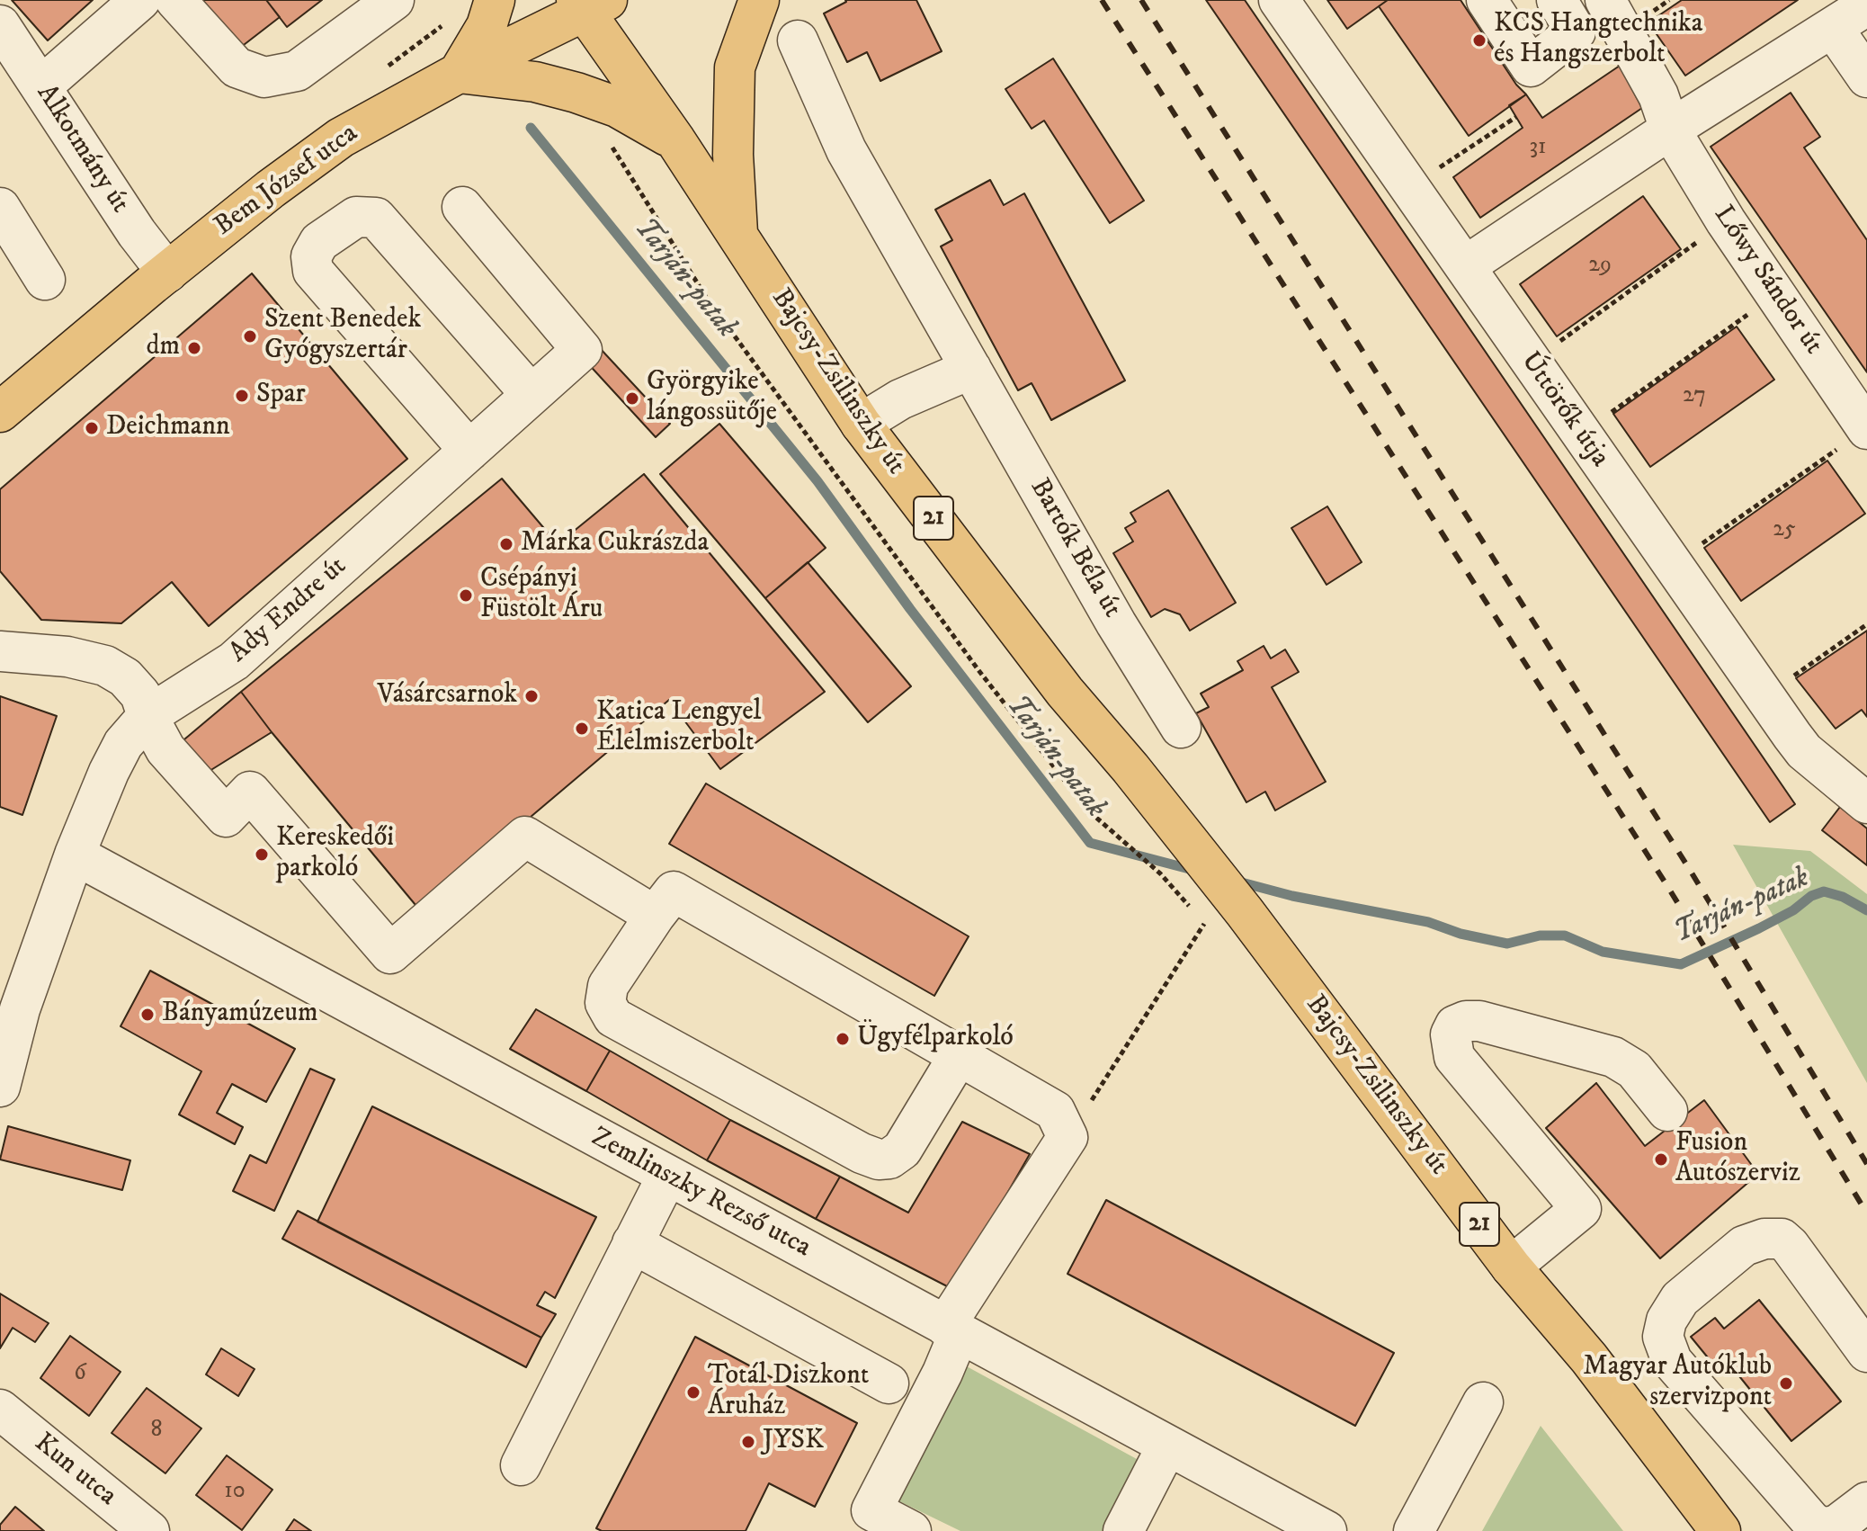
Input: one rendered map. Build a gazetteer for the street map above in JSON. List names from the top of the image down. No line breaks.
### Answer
{"streets":{"main road":["Bem József utca","Bajcsy-Zsilinszky út","21"],"street":["Alkotmány út","Lőwy Sándor út","Úttörők útja","Bartók Béla út","Ady Endre út","Zemlinszky Rezső utca","Kun utca"]},"crossings":[["Alkotmány út","Bem József utca"],["Bem József utca","Bajcsy-Zsilinszky út"],["Ady Endre út","Zemlinszky Rezső utca"]],"water":["Tarján-patak"],"places":["KCS Hangtechnika és Hangszerbolt","Szent Benedek Gyógyszertár","dm","Spar","Györgyike lángossütője","Deichmann","Márka Cukrászda","Csépányi Füstölt Áru","Vásárcsarnok","Katica Lengyel Élelmiszerbolt","Kereskedői parkoló","Bányamúzeum","Ügyfélparkoló","Fusion Autószerviz","Magyar Autóklub szervizpont","Totál Diszkont Áruház","JYSK"],"house_numbers":["31","29","27","25","6","8","10"]}
